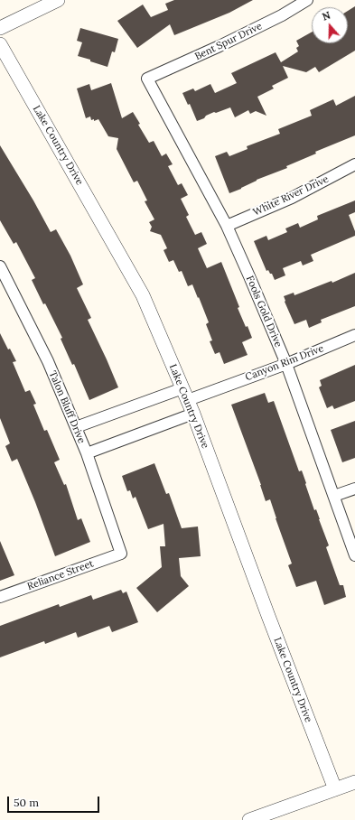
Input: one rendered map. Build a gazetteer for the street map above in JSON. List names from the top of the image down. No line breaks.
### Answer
{"streets":{"street":["Bent Spur Drive","Lake Country Drive","White River Drive","Fools Gold Drive","Canyon Rim Drive","Talon Bluff Drive","Reliance Street"]},"crossings":[["Bent Spur Drive","Fools Gold Drive"],["Lake Country Drive","Canyon Rim Drive"],["White River Drive","Fools Gold Drive"],["Fools Gold Drive","Canyon Rim Drive"],["Canyon Rim Drive","Talon Bluff Drive"],["Talon Bluff Drive","Reliance Street"]],"scale_bar":"50 m","north":"top"}
